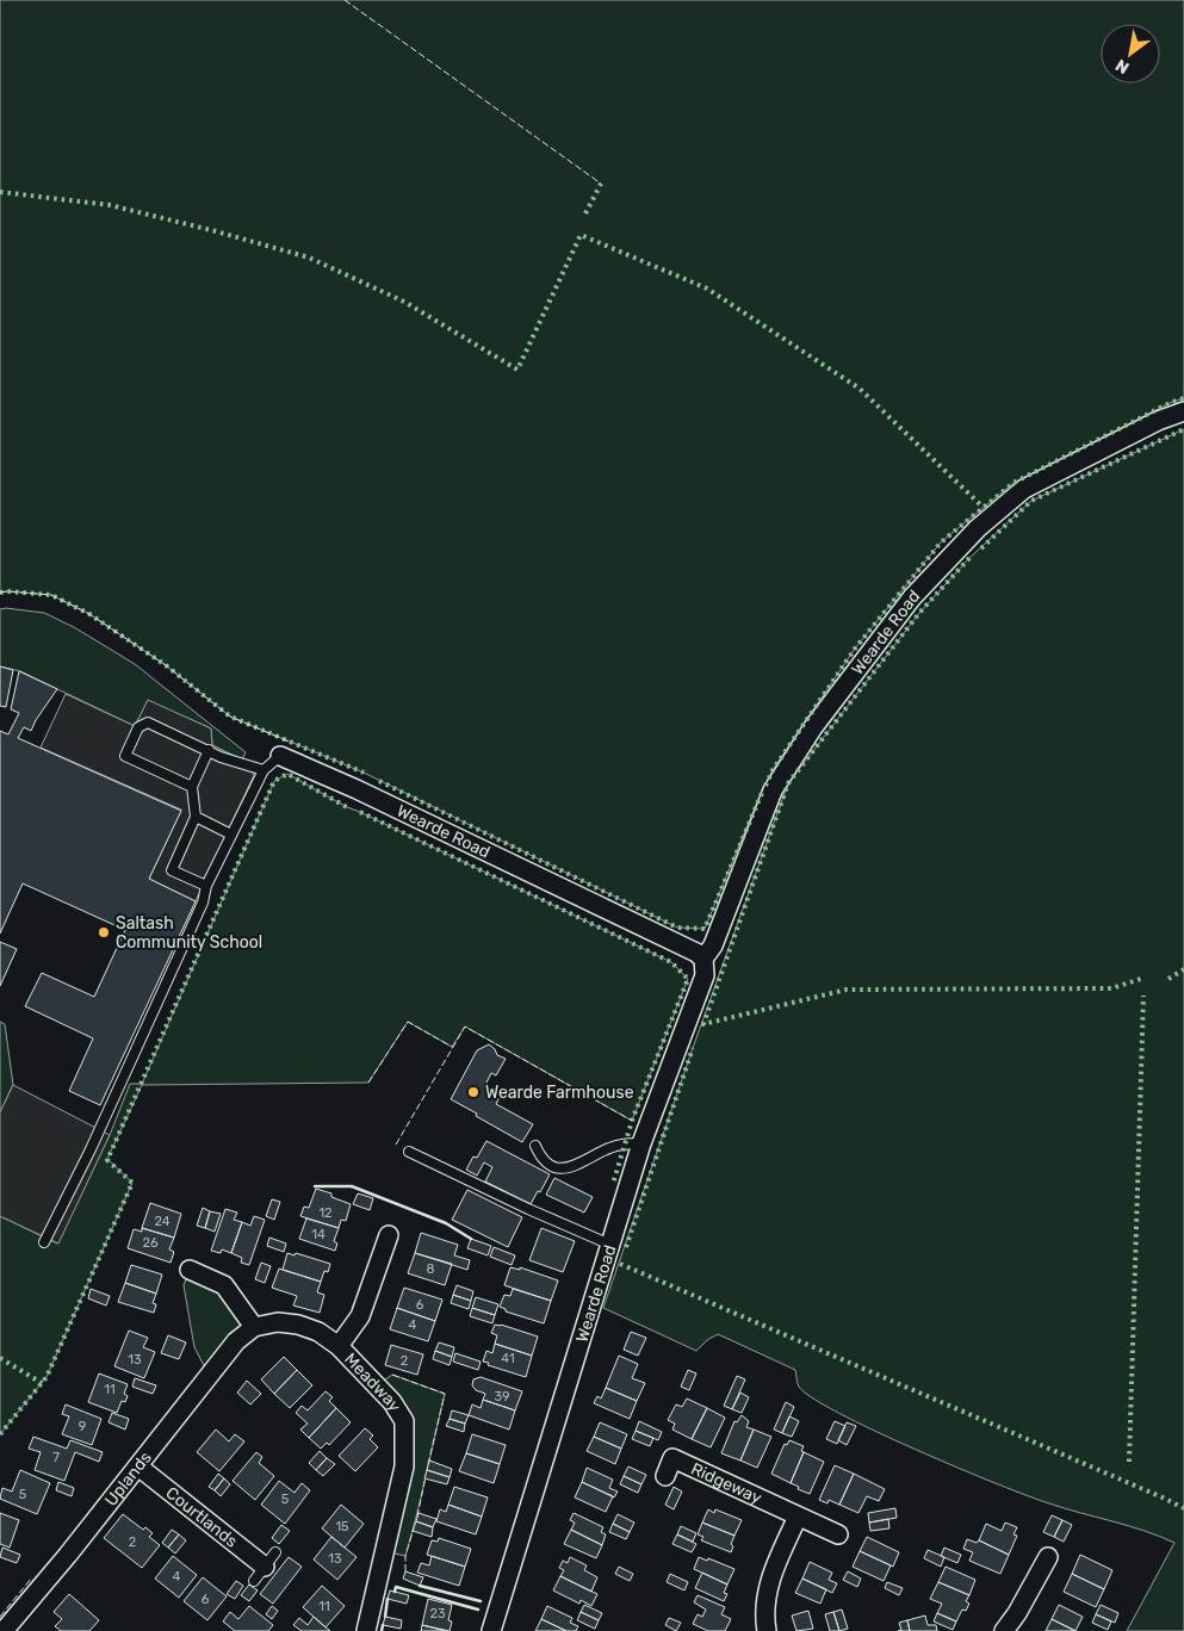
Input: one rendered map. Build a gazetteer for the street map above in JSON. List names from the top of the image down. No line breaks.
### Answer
{"streets":{"street":["Wearde Road","Meadway","Uplands","Ridgeway","Courtlands"]},"crossings":[["Meadway","Uplands"],["Uplands","Courtlands"]],"places":["Saltash Community School","Wearde Farmhouse"],"house_numbers":["12","24","14","26","8","6","4","41","13","2","11","39","9","7","5","5","15","2","13","4","6","11","23"],"north":"bottom left"}
